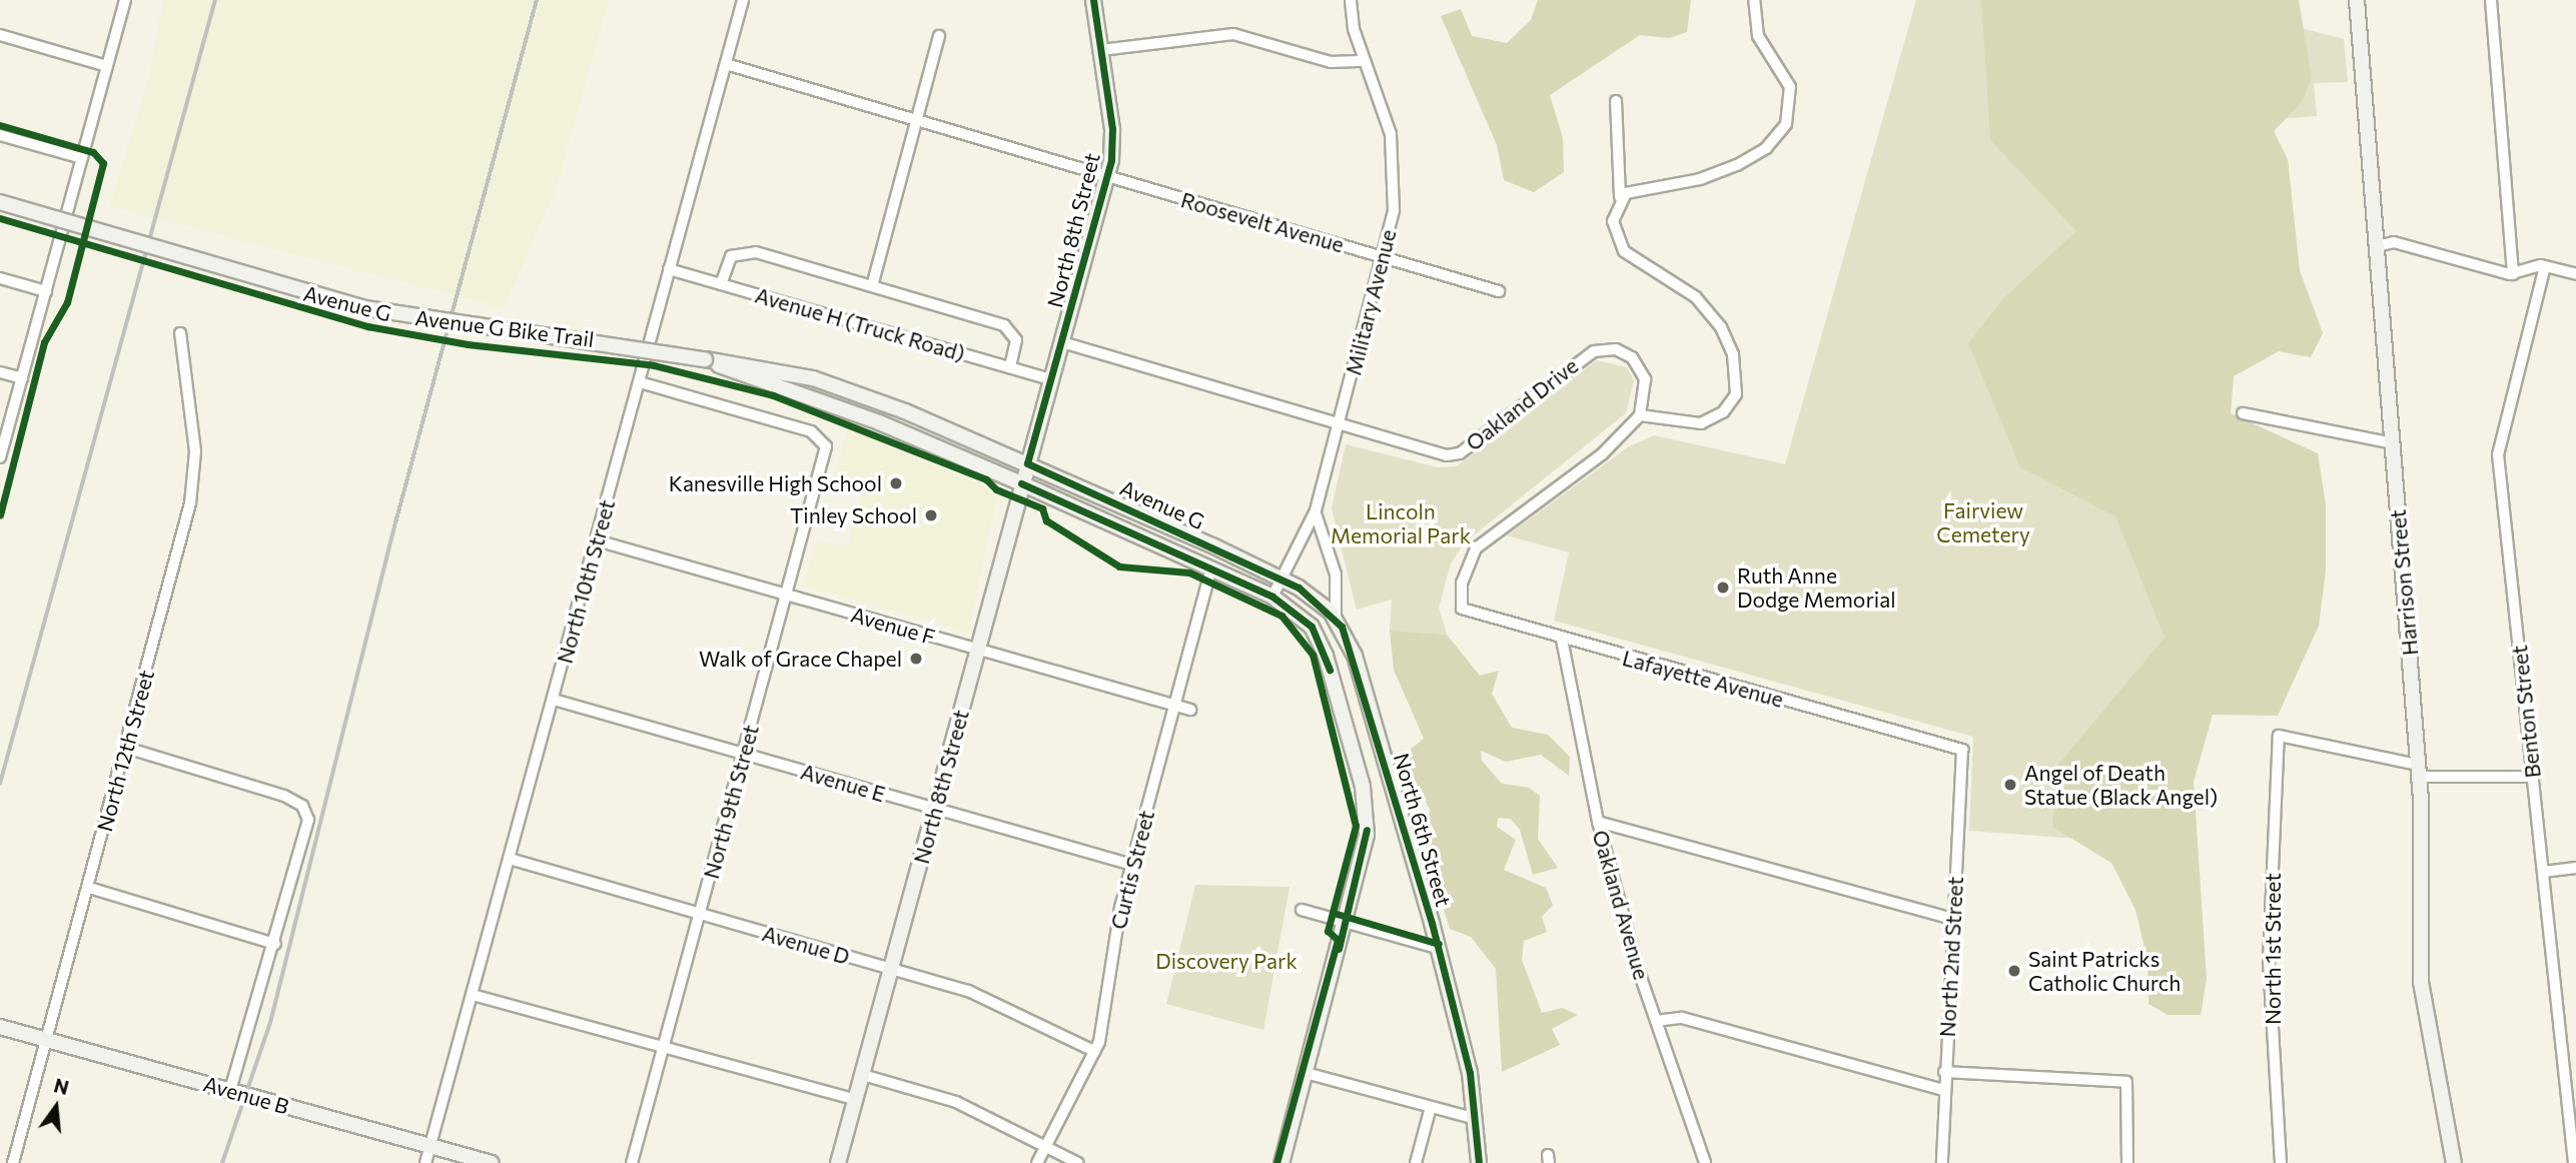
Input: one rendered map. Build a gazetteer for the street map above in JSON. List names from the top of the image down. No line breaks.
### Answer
{"streets":{"street":["Roosevelt Avenue","North 8th Street","Military Avenue","Avenue G","Avenue H (Truck Road)","Oakland Drive","North 10th Street","Harrison Street","Avenue F","Lafayette Avenue","Benton Street","North 12th Street","Avenue E","North 9th Street","North 6th Street","Curtis Street","Oakland Avenue","Avenue D","North 1st Street","North 2nd Street","Avenue B"],"cycle path":["Avenue G Bike Trail"]},"crossings":[["Roosevelt Avenue","North 8th Street"],["Roosevelt Avenue","Military Avenue"],["Roosevelt Avenue","North 10th Street"],["North 8th Street","Avenue G"],["North 8th Street","Avenue H (Truck Road)"],["North 8th Street","Oakland Drive"],["North 8th Street","Avenue F"],["North 8th Street","Avenue E"],["North 8th Street","Avenue D"],["Military Avenue","Avenue G"],["Military Avenue","Oakland Drive"],["Military Avenue","North 6th Street"],["Avenue G","North 6th Street"],["Avenue G","Curtis Street"],["Avenue H (Truck Road)","North 10th Street"],["Oakland Drive","Lafayette Avenue"],["North 10th Street","Avenue F"],["North 10th Street","Avenue E"],["North 10th Street","North 9th Street"],["North 10th Street","Avenue D"],["North 10th Street","Avenue B"],["Harrison Street","North 1st Street"],["Avenue F","North 9th Street"],["Avenue F","Curtis Street"],["Lafayette Avenue","Oakland Avenue"],["Lafayette Avenue","North 2nd Street"],["North 12th Street","Avenue B"],["Avenue E","North 9th Street"],["Avenue E","Curtis Street"],["North 9th Street","Avenue D"],["Curtis Street","Avenue D"]],"parks":["Fairview Cemetery","Lincoln Memorial Park","Discovery Park"],"places":["Kanesville High School","Tinley School","Ruth Anne Dodge Memorial","Walk of Grace Chapel","Angel of Death Statue (Black Angel)","Saint Patricks Catholic Church"],"north":"top"}
